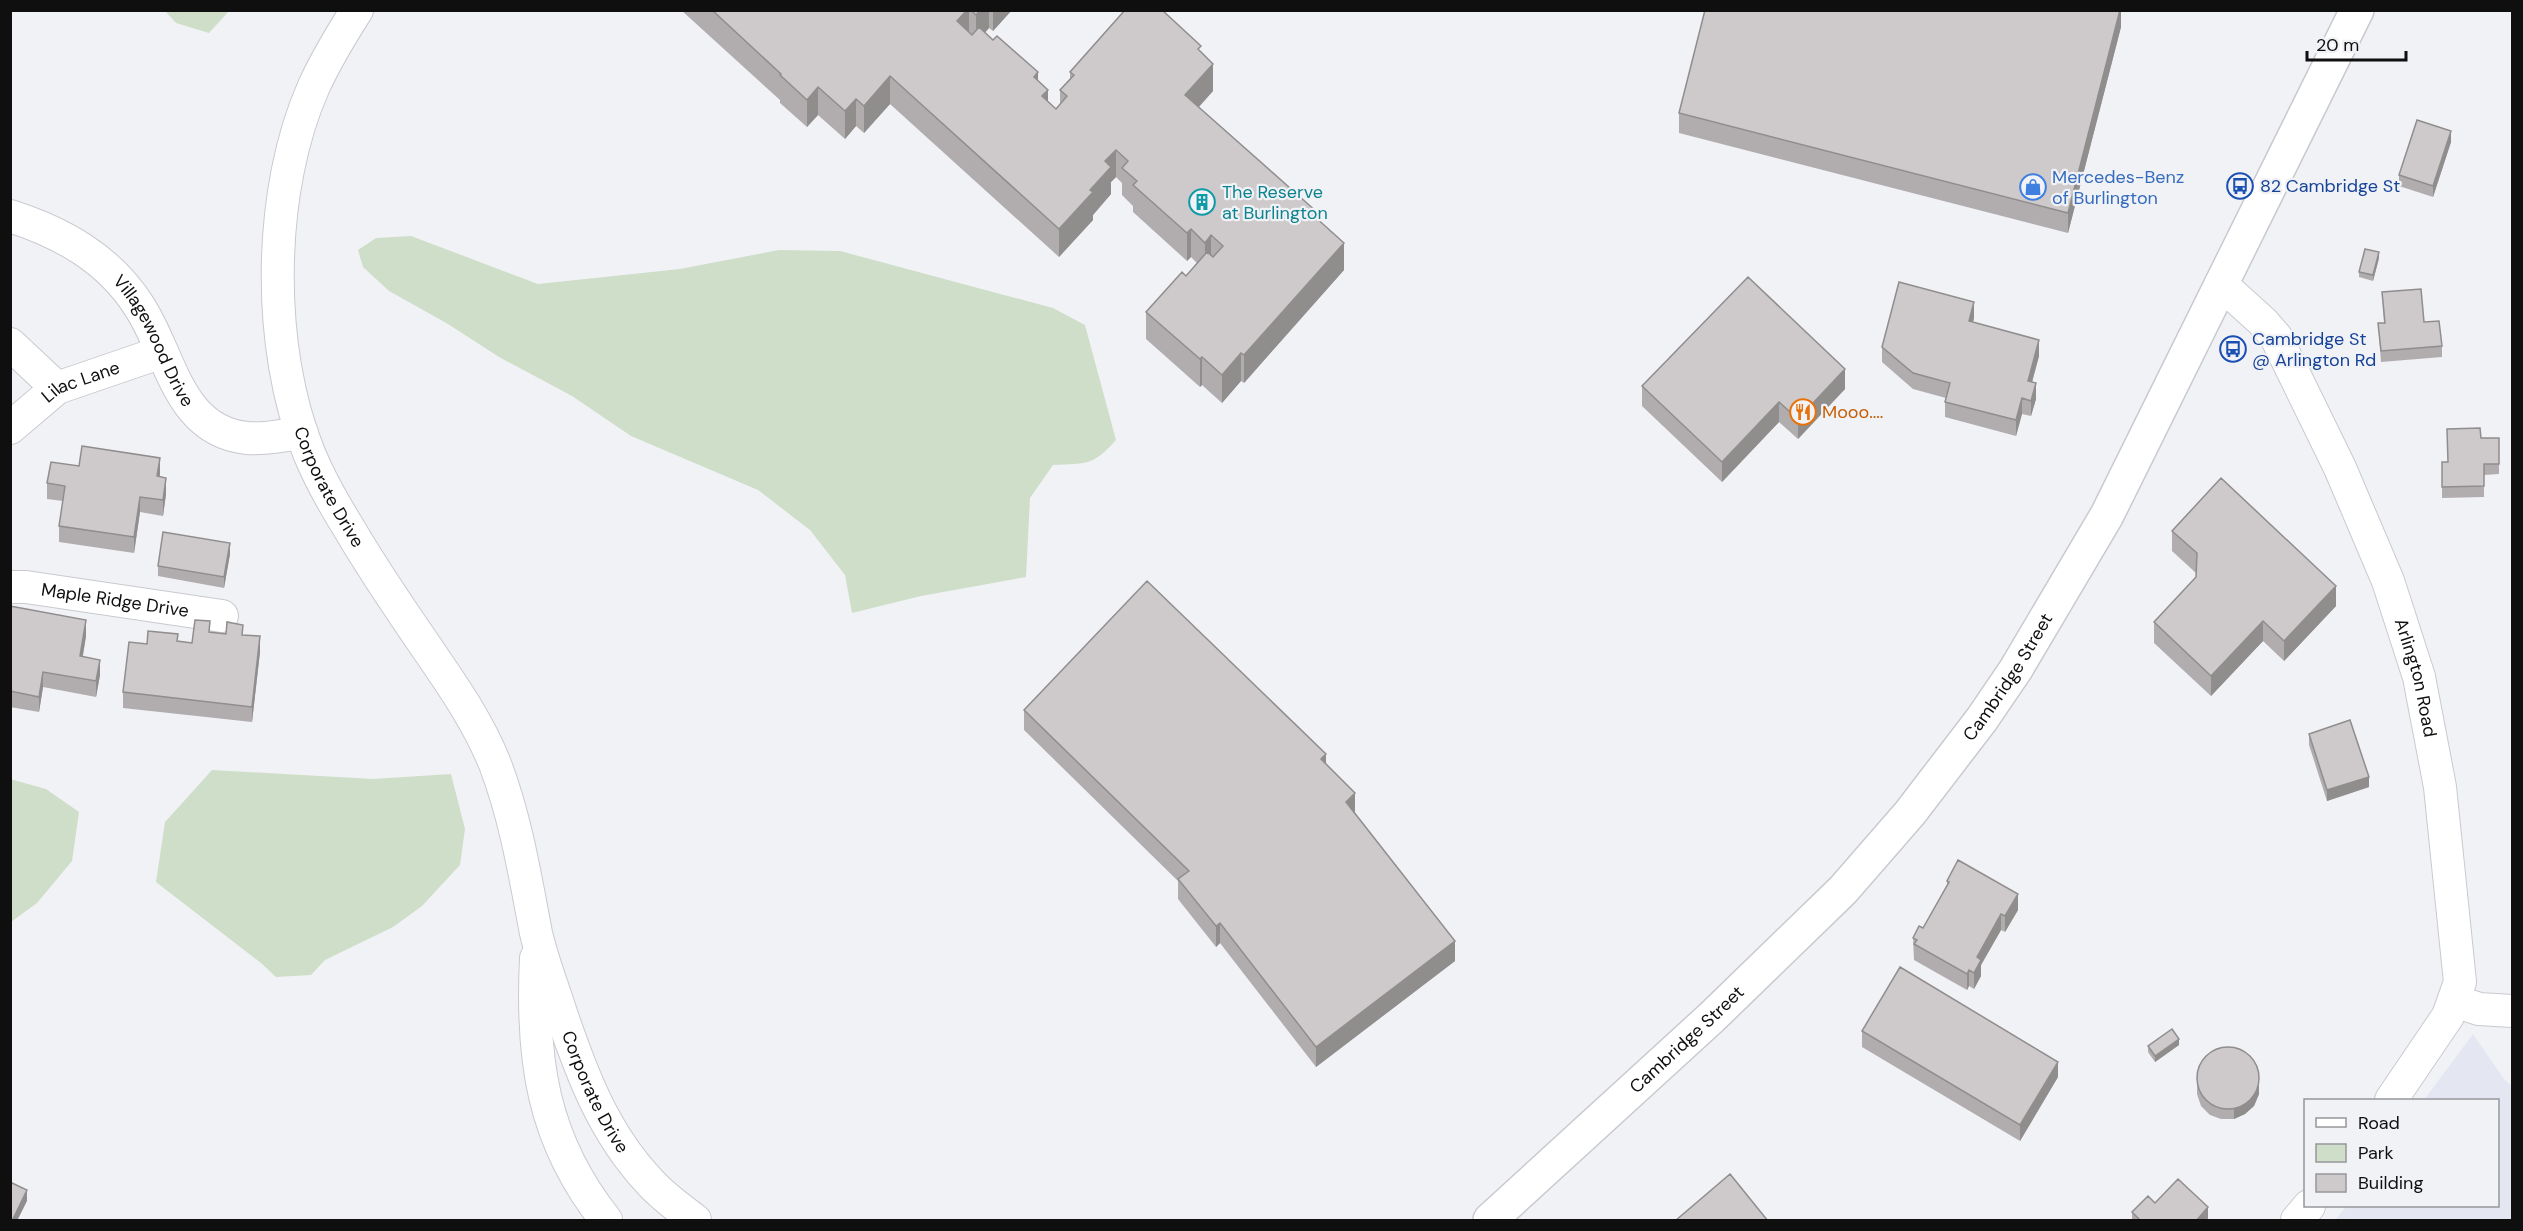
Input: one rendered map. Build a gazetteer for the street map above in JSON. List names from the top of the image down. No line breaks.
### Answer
{"streets":{"main road":["Cambridge Street"],"street":["Villagewood Drive","Lilac Lane","Corporate Drive","Maple Ridge Drive","Arlington Road"]},"crossings":[["Villagewood Drive","Lilac Lane"],["Villagewood Drive","Corporate Drive"],["Cambridge Street","Arlington Road"]],"places":{"bus stop":["82 Cambridge St","Cambridge St @ Arlington Rd"],"shop":["Mercedes-Benz of Burlington"],"building":["The Reserve at Burlington"],"restaurant":["Mooo...."]},"legend":["Road","Park","Building"],"scale_bar":"20 m"}
